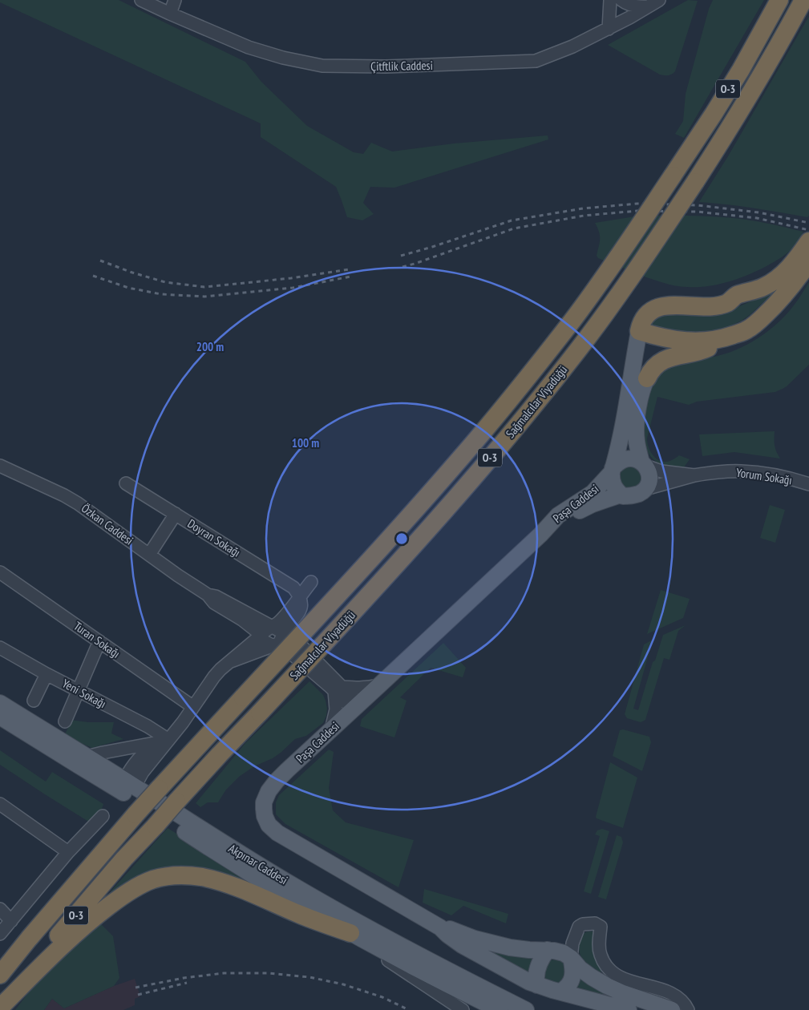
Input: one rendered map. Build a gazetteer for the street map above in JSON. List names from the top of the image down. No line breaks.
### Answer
{"streets":{"highway":["O-3","Sağmalcılar Viyadüğü"],"main road":["Paşa Caddesi","Akpınar Caddesi"],"street":["Çitftlik Caddesi","Yorum Sokağı","Özkan Caddesi","Doyran Sokağı","Turan Sokağı","Yeni Sokağı"]},"crossings":[["Yorum Sokağı","Paşa Caddesi"]],"rings":["200 m","100 m"]}
